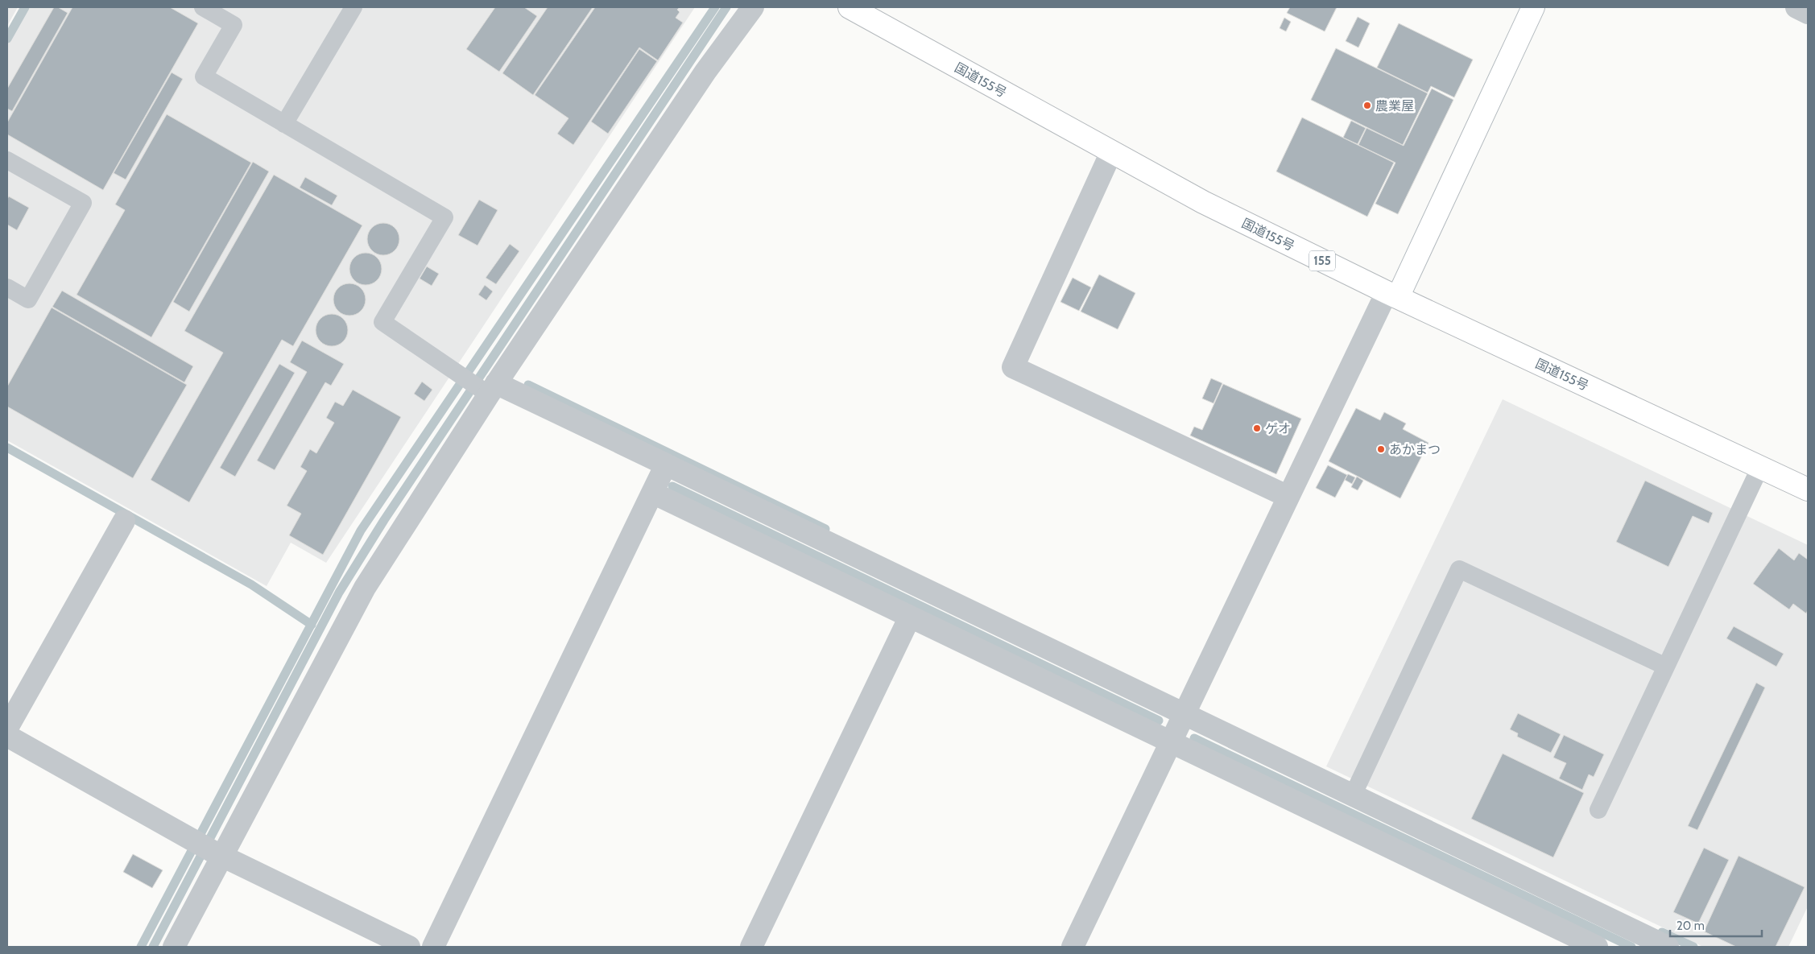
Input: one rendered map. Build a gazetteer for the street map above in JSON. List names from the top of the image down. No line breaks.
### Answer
{"streets":{"main road":["国道155号","155"]},"places":["農業屋","ゲオ","あかまつ"],"scale_bar":"20 m"}
